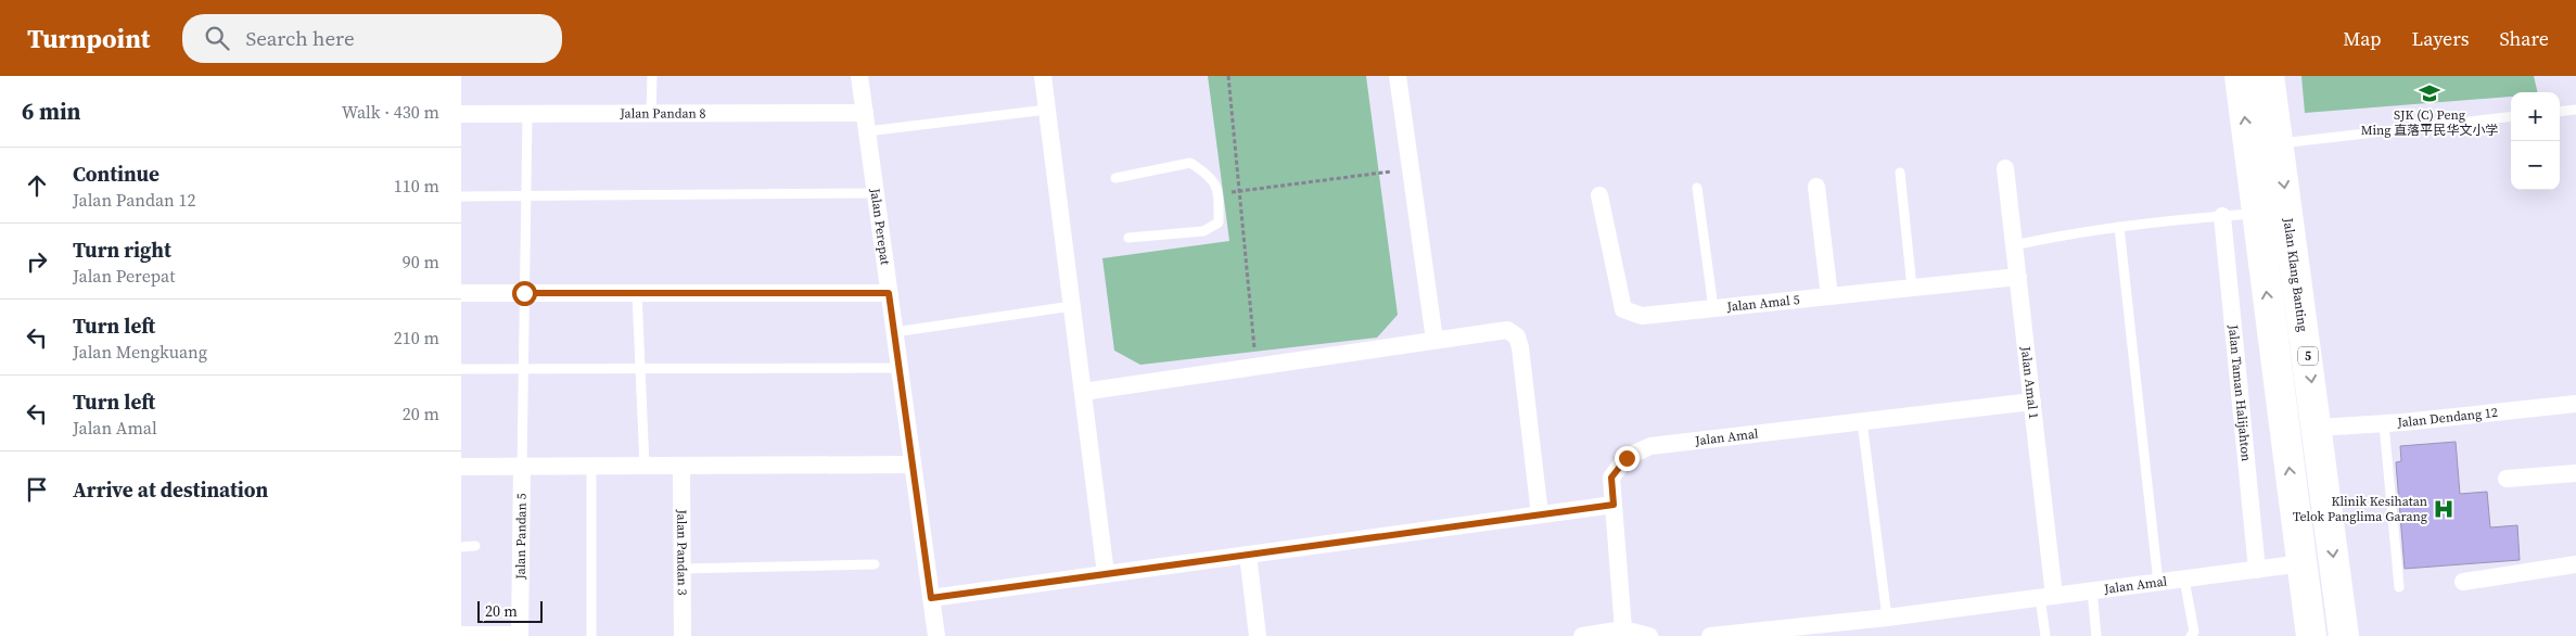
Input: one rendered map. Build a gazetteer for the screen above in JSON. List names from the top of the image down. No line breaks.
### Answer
{"streets":{"highway":["Jalan Klang Banting","5"],"street":["Jalan Pandan 8","Jalan Perepat","Jalan Amal 5","Jalan Amal 1","Jalan Taman Halijahton","Jalan Dendang 12","Jalan Amal","Jalan Pandan 5","Jalan Pandan 3"]},"crossings":[["Jalan Pandan 8","Jalan Perepat"],["Jalan Klang Banting","Jalan Dendang 12"],["Jalan Amal 5","Jalan Amal 1"],["Jalan Amal 1","Jalan Amal"],["Jalan Taman Halijahton","Jalan Amal"]],"places":{"school or university":["SJK (C) Peng Ming 直落平民华文小学"],"hospital":["Klinik Kesihatan Telok Panglima Garang"]},"scale_bar":"20 m","page":{"header":"Turnpoint","search":"Search here","nav":["Map","Layers","Share"],"heading":["6 min","Walk · 430 m"],"map_buttons":["+","−"],"list":[["Continue","Jalan Pandan 12","110 m"],["Turn right","Jalan Perepat","90 m"],["Turn left","Jalan Mengkuang","210 m"],["Turn left","Jalan Amal","20 m"],"Arrive at destination"],"scale":"20 m"}}
